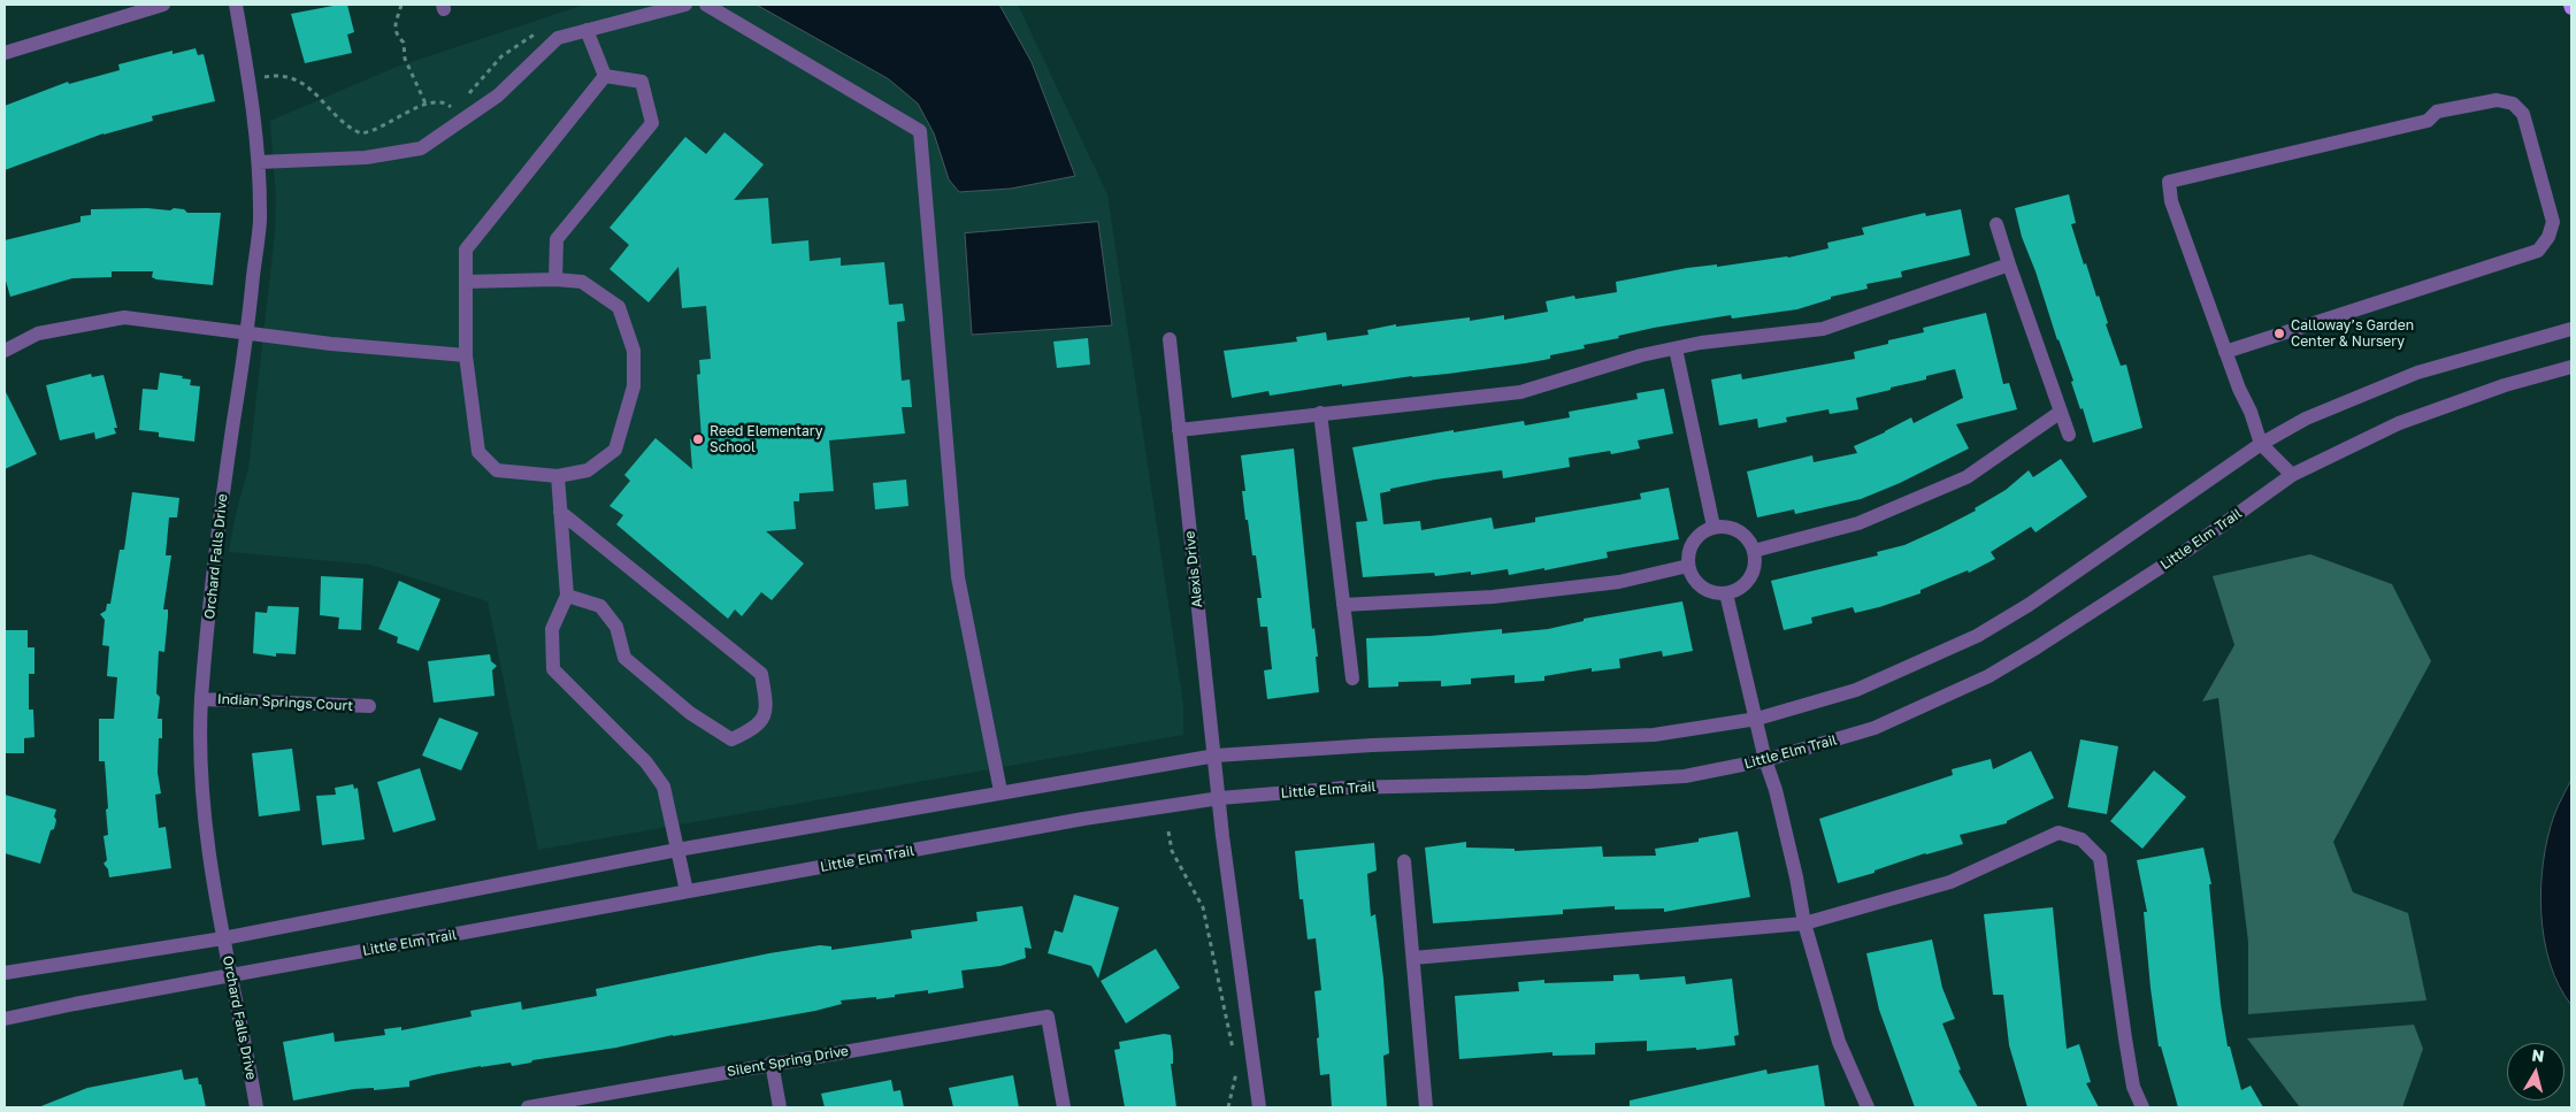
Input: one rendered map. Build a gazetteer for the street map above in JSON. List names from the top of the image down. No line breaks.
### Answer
{"streets":{"street":["Little Elm Trail","Orchard Falls Drive","Alexis Drive","Indian Springs Court","Silent Spring Drive"]},"crossings":[["Little Elm Trail","Orchard Falls Drive"],["Little Elm Trail","Alexis Drive"],["Orchard Falls Drive","Indian Springs Court"]],"places":["Calloway’s Garden Center & Nursery","Reed Elementary School"],"north":"top"}
